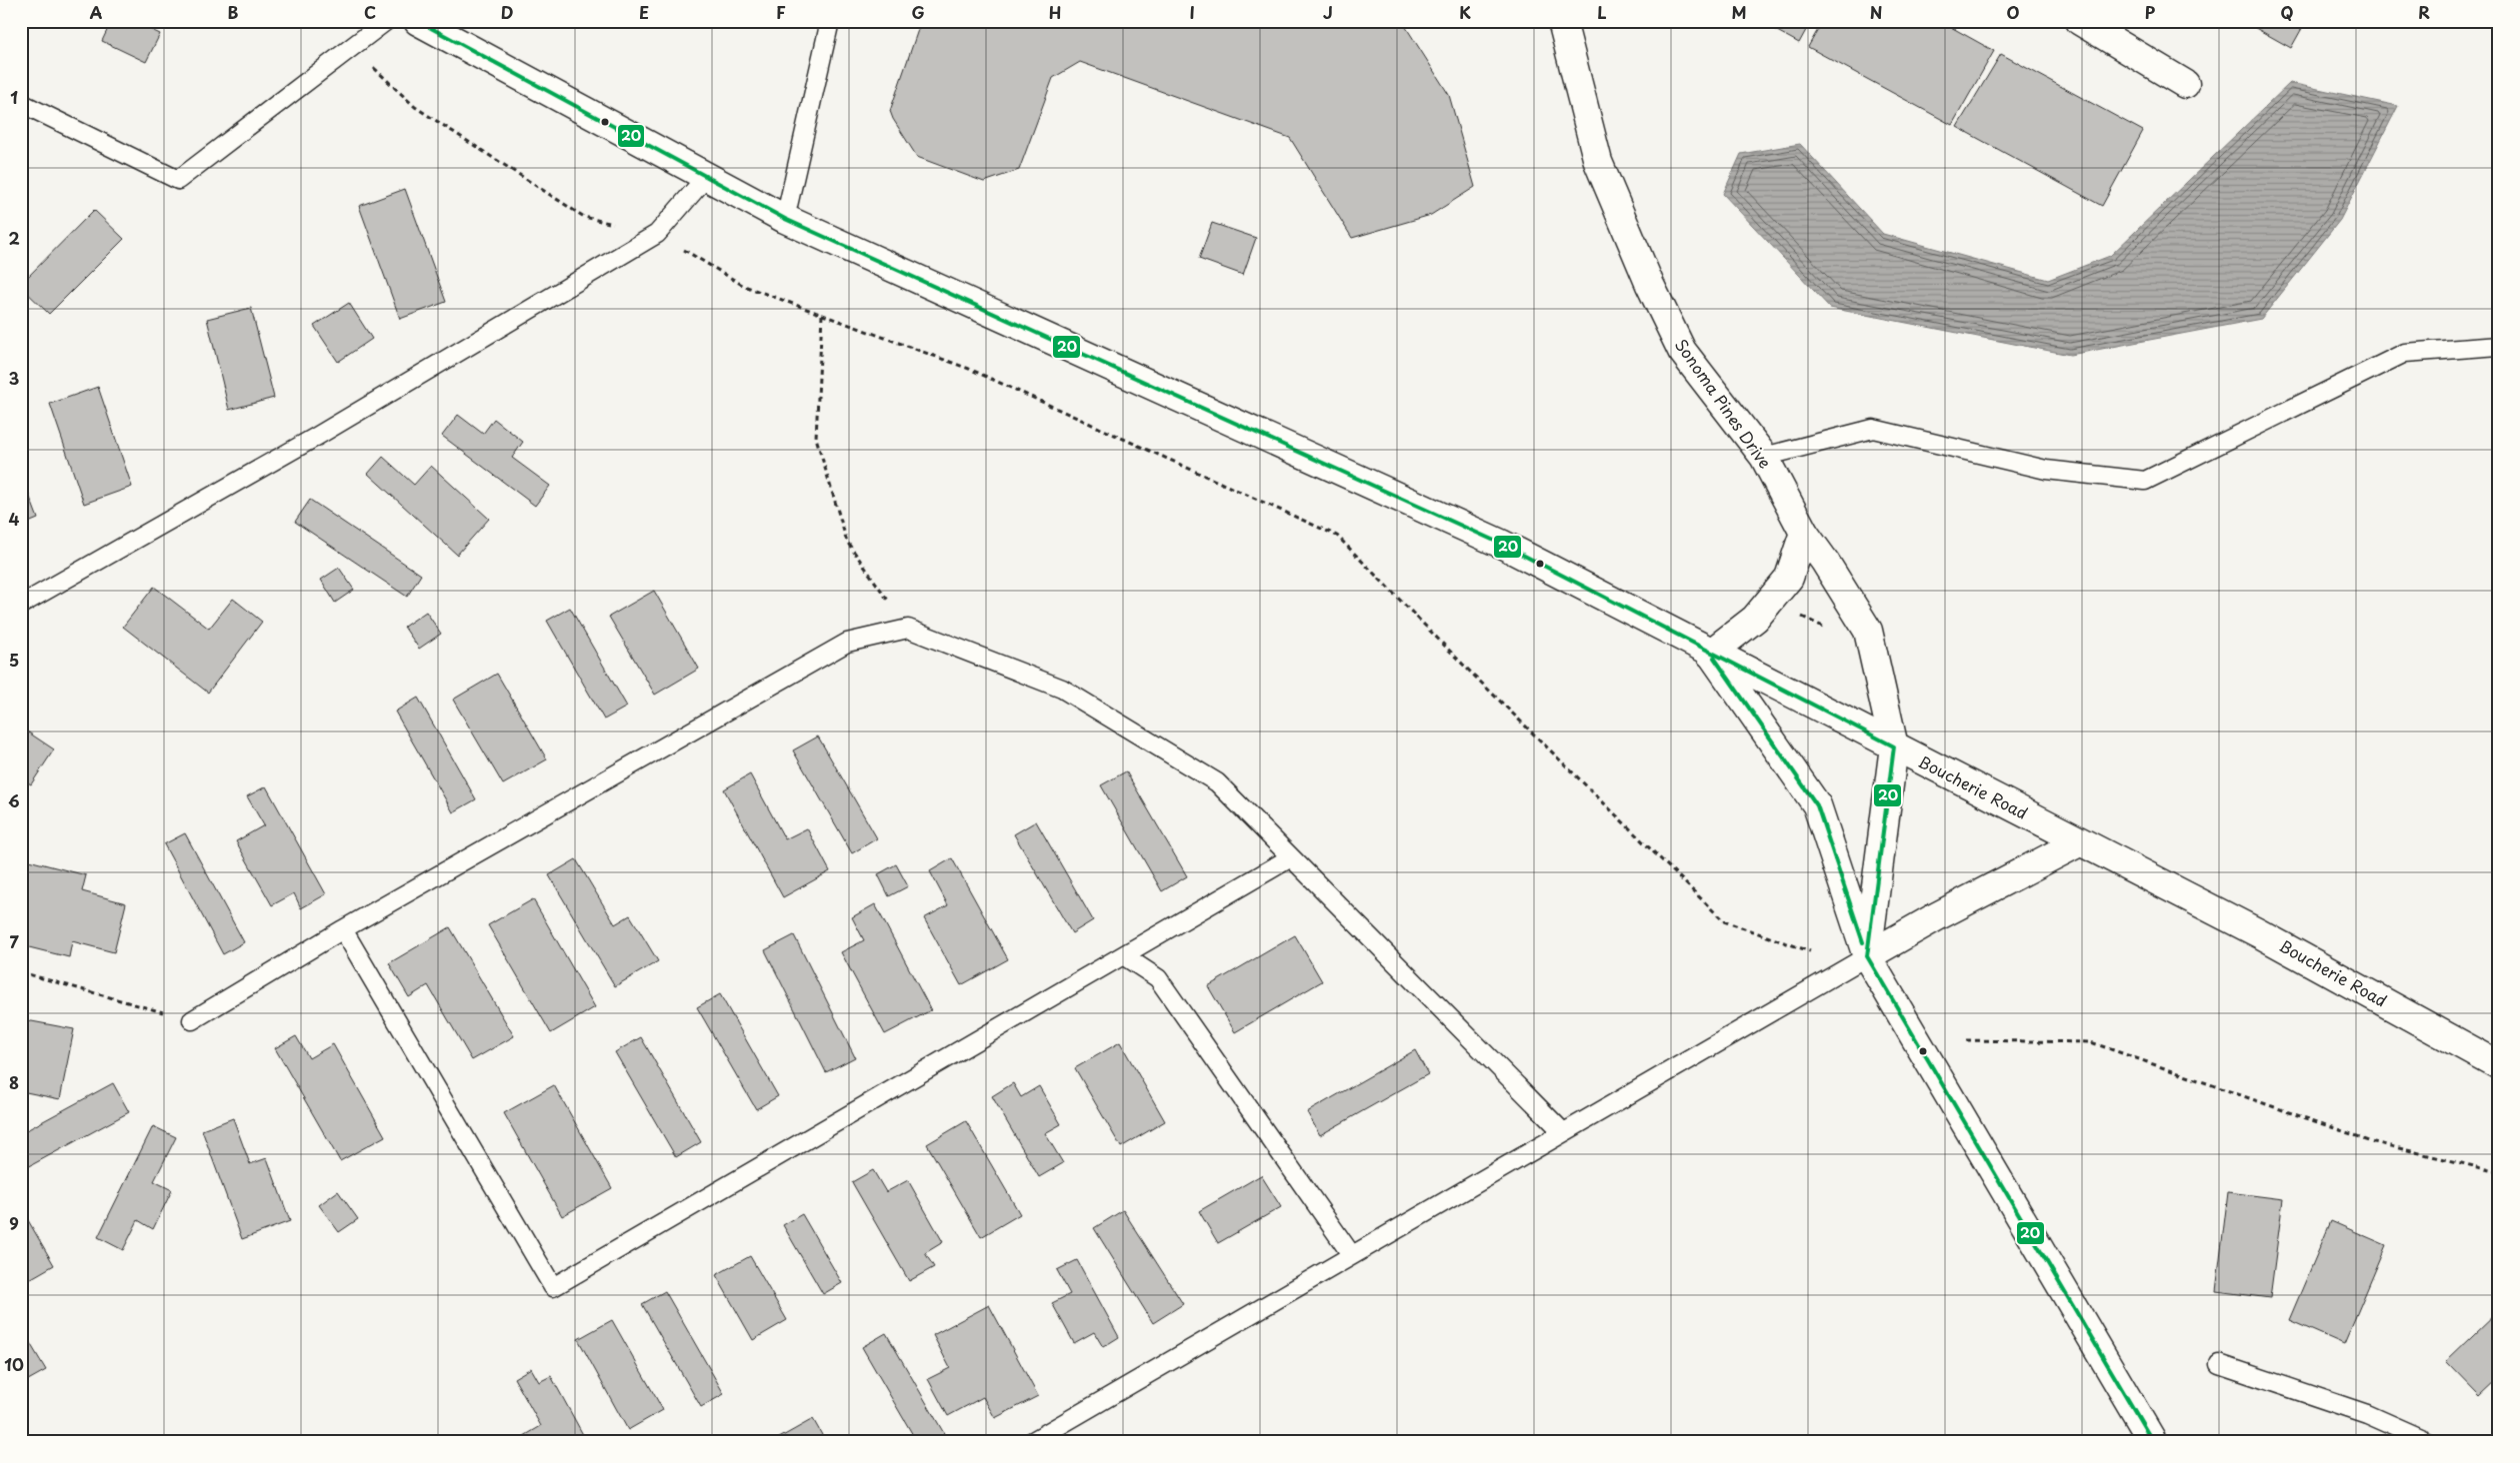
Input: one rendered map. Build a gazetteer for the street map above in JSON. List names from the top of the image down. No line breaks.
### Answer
{"streets":{"main road":["Sonoma Pines Drive","Boucherie Road"]},"crossings":[["Sonoma Pines Drive","Boucherie Road"]],"lines":["transit line 20"],"grid":{"columns":["A","B","C","D","E","F","G","H","I","J","K","L","M","N","O","P","Q","R"],"rows":["1","2","3","4","5","6","7","8","9","10"]}}
